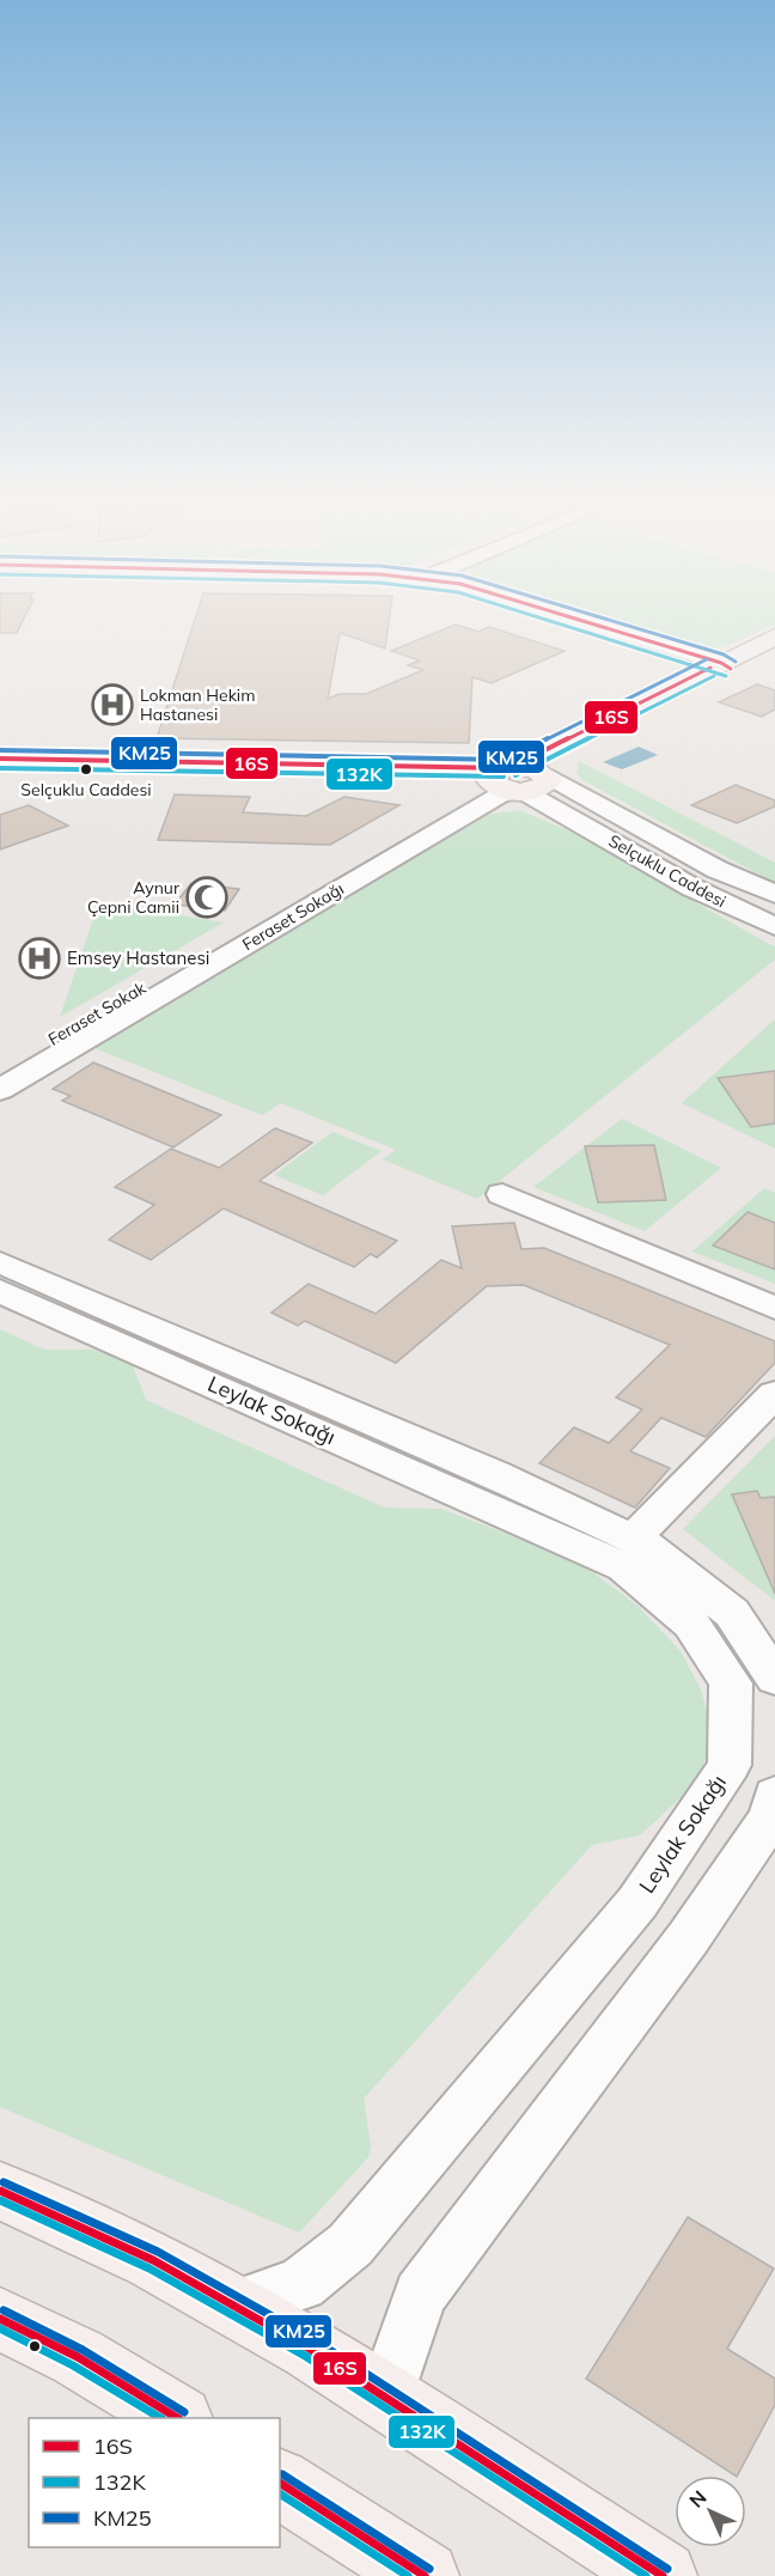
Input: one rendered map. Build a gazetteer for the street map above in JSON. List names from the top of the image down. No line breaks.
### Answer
{"streets":{"main road":["Selçuklu Caddesi"],"street":["Feraset Sokağı","Feraset Sokak","Leylak Sokağı"]},"crossings":[["Selçuklu Caddesi","Feraset Sokağı"],["Selçuklu Caddesi","Feraset Sokak"],["Feraset Sokağı","Feraset Sokak"]],"places":{"hospital":["Lokman Hekim Hastanesi","Emsey Hastanesi"],"other":["Selçuklu Caddesi"],"mosque":["Aynur Çepni Camii"]},"lines":["transit line 16S","transit line 132K","transit line KM25"],"legend":["16S","132K","KM25"],"north":"top left"}
